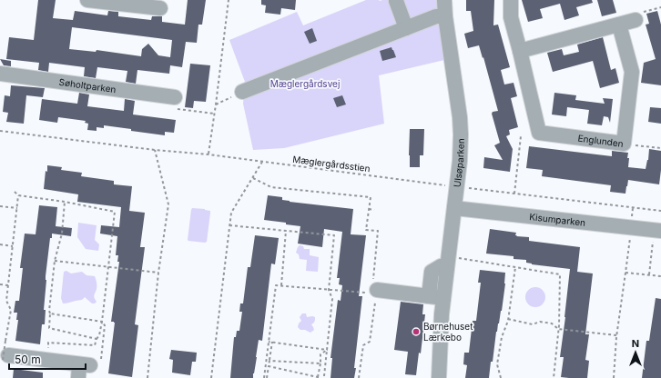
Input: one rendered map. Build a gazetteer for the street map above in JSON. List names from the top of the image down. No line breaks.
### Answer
{"streets":{"street":["Søholtparken","Englunden","Ulsøparken","Kisumparken"],"path":["Mæglergårdsstien"]},"crossings":[["Ulsøparken","Mæglergårdsstien"],["Ulsøparken","Kisumparken"]],"parks":["Mæglergårdsvej"],"places":["Børnehuset Lærkebo"],"scale_bar":"50 m","north":"top"}
